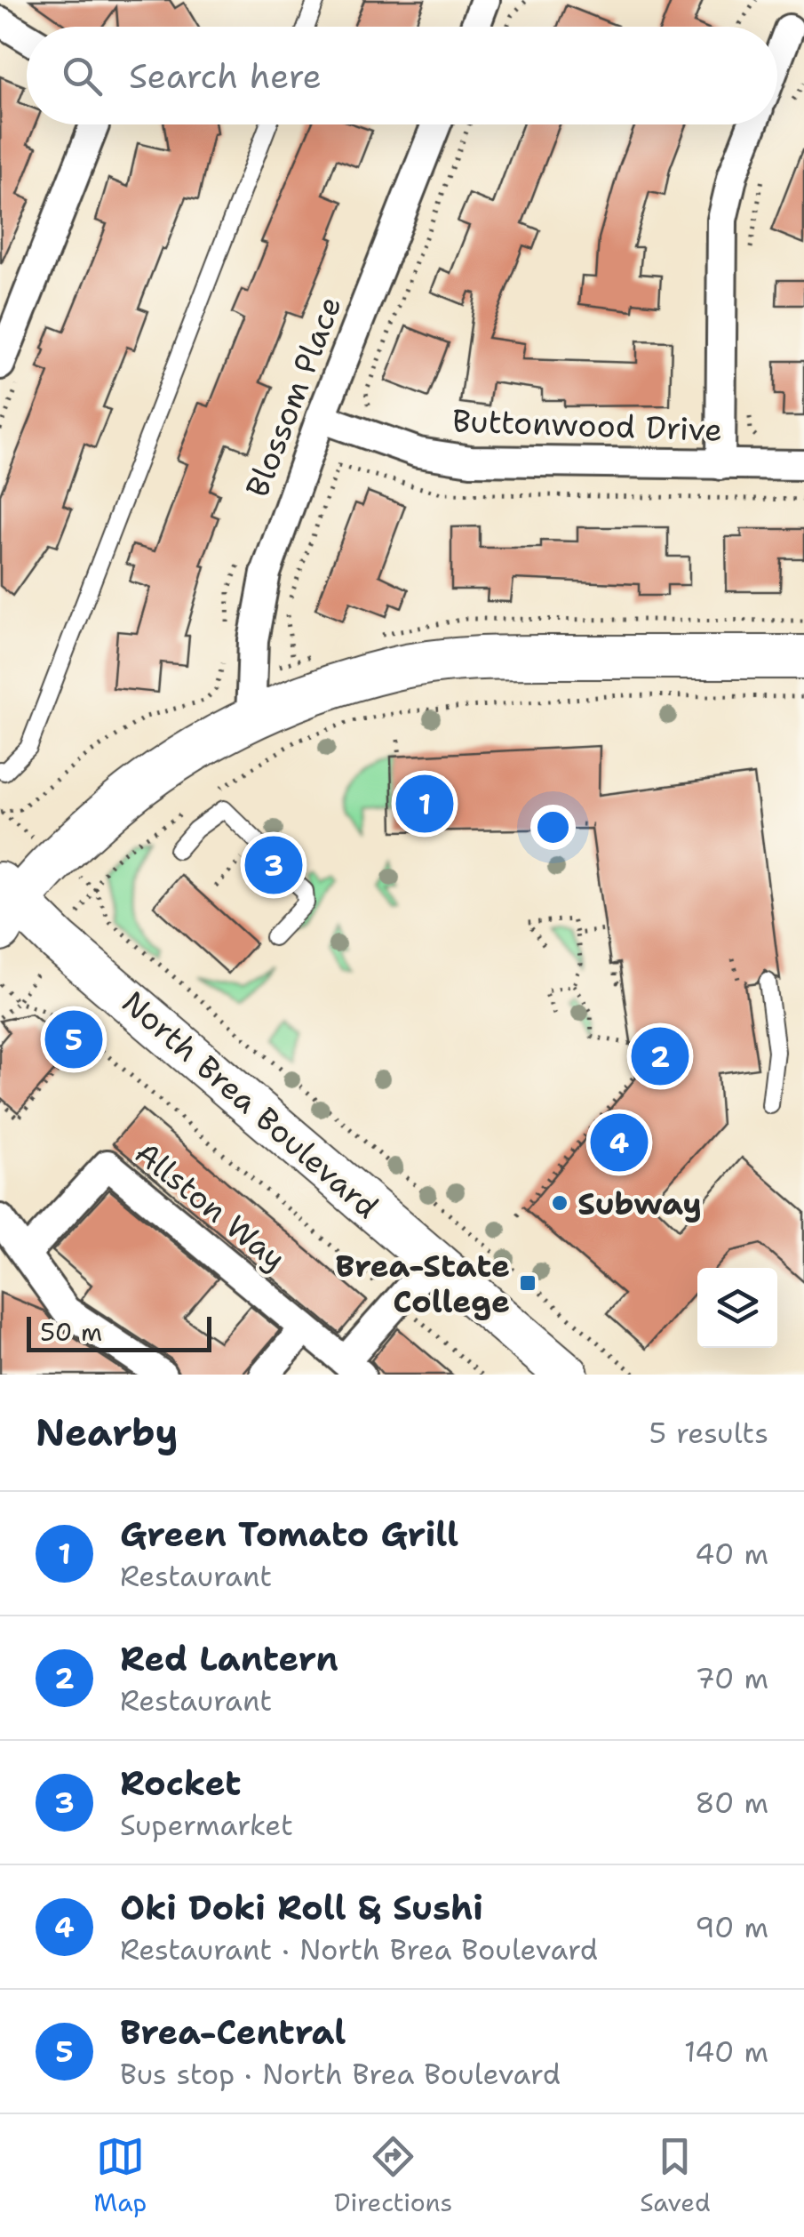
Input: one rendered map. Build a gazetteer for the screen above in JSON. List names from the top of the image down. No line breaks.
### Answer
{"streets":{"main road":["North Brea Boulevard"],"street":["Blossom Place","Buttonwood Drive","Allston Way"]},"crossings":[["Blossom Place","Buttonwood Drive"]],"places":{"other":["Subway"],"transit":["Brea-State College"]},"scale_bar":"50 m","page":{"search":"Search here","pins":["1","3","5","2","4"],"scale":"50 m","heading":["Nearby","5 results"],"list":[{"mark":"1","name":"Green Tomato Grill","note":"Restaurant","value":"40 m"},{"mark":"2","name":"Red Lantern","note":"Restaurant","value":"70 m"},{"mark":"3","name":"Rocket","note":"Supermarket","value":"80 m"},{"mark":"4","name":"Oki Doki Roll & Sushi","note":"Restaurant · North Brea Boulevard","value":"90 m"},{"mark":"5","name":"Brea-Central","note":"Bus stop · North Brea Boulevard","value":"140 m"}],"nav":["Map","Directions","Saved"]}}
